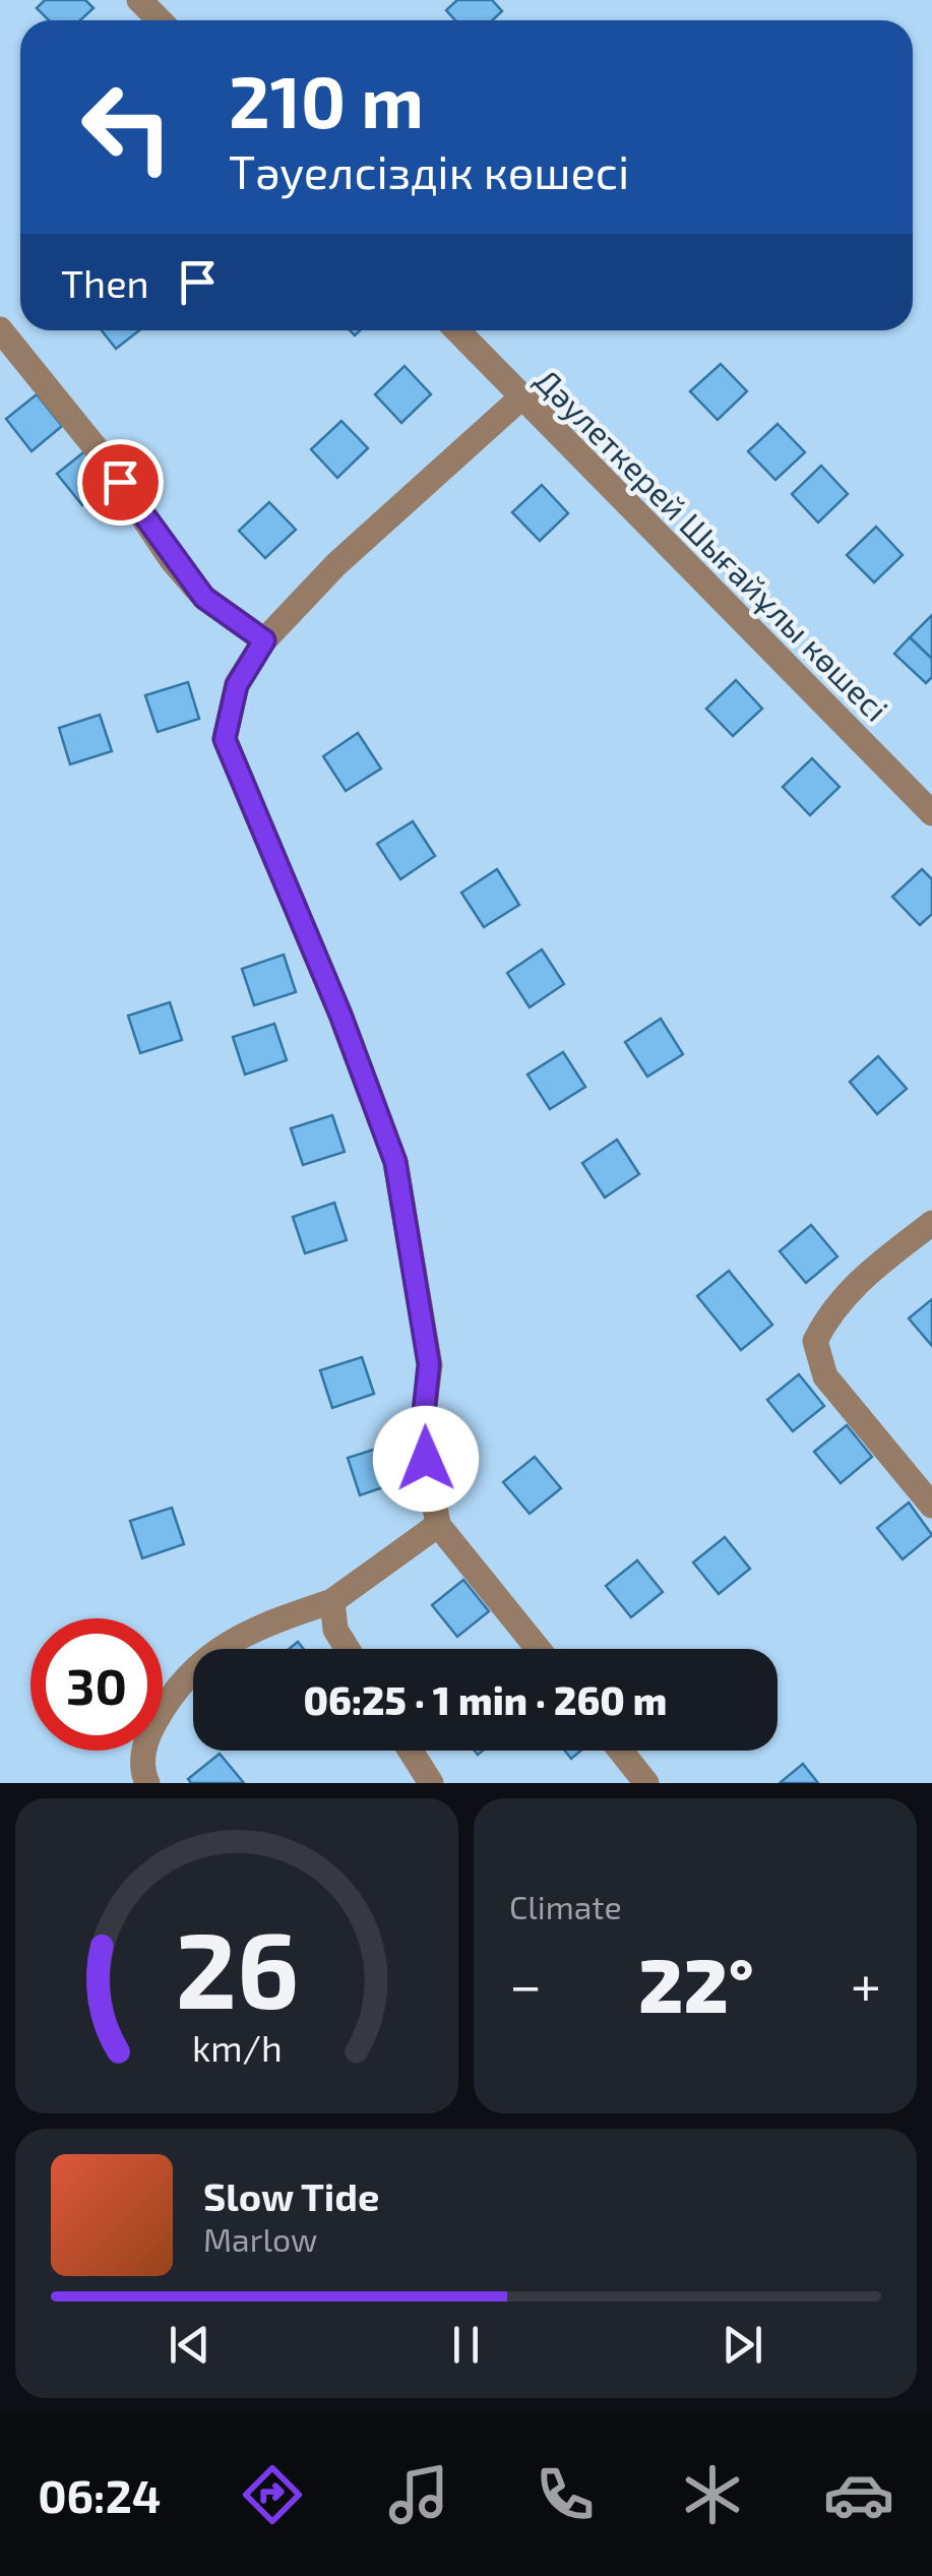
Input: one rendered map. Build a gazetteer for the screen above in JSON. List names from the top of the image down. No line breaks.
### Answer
{"streets":{"street":["Дәулеткерей Шығайұлы көшесі"]},"page":{"turn":["210 m","Тәуелсіздік көшесі"],"then":"Then","limit":"30","trip":"06:25 · 1 min · 260 m","tile":"Climate","heat":["−","22°","+"],"song":["Slow Tide","Marlow"],"tabs":"06:24","gauge":["26","km/h"]}}
